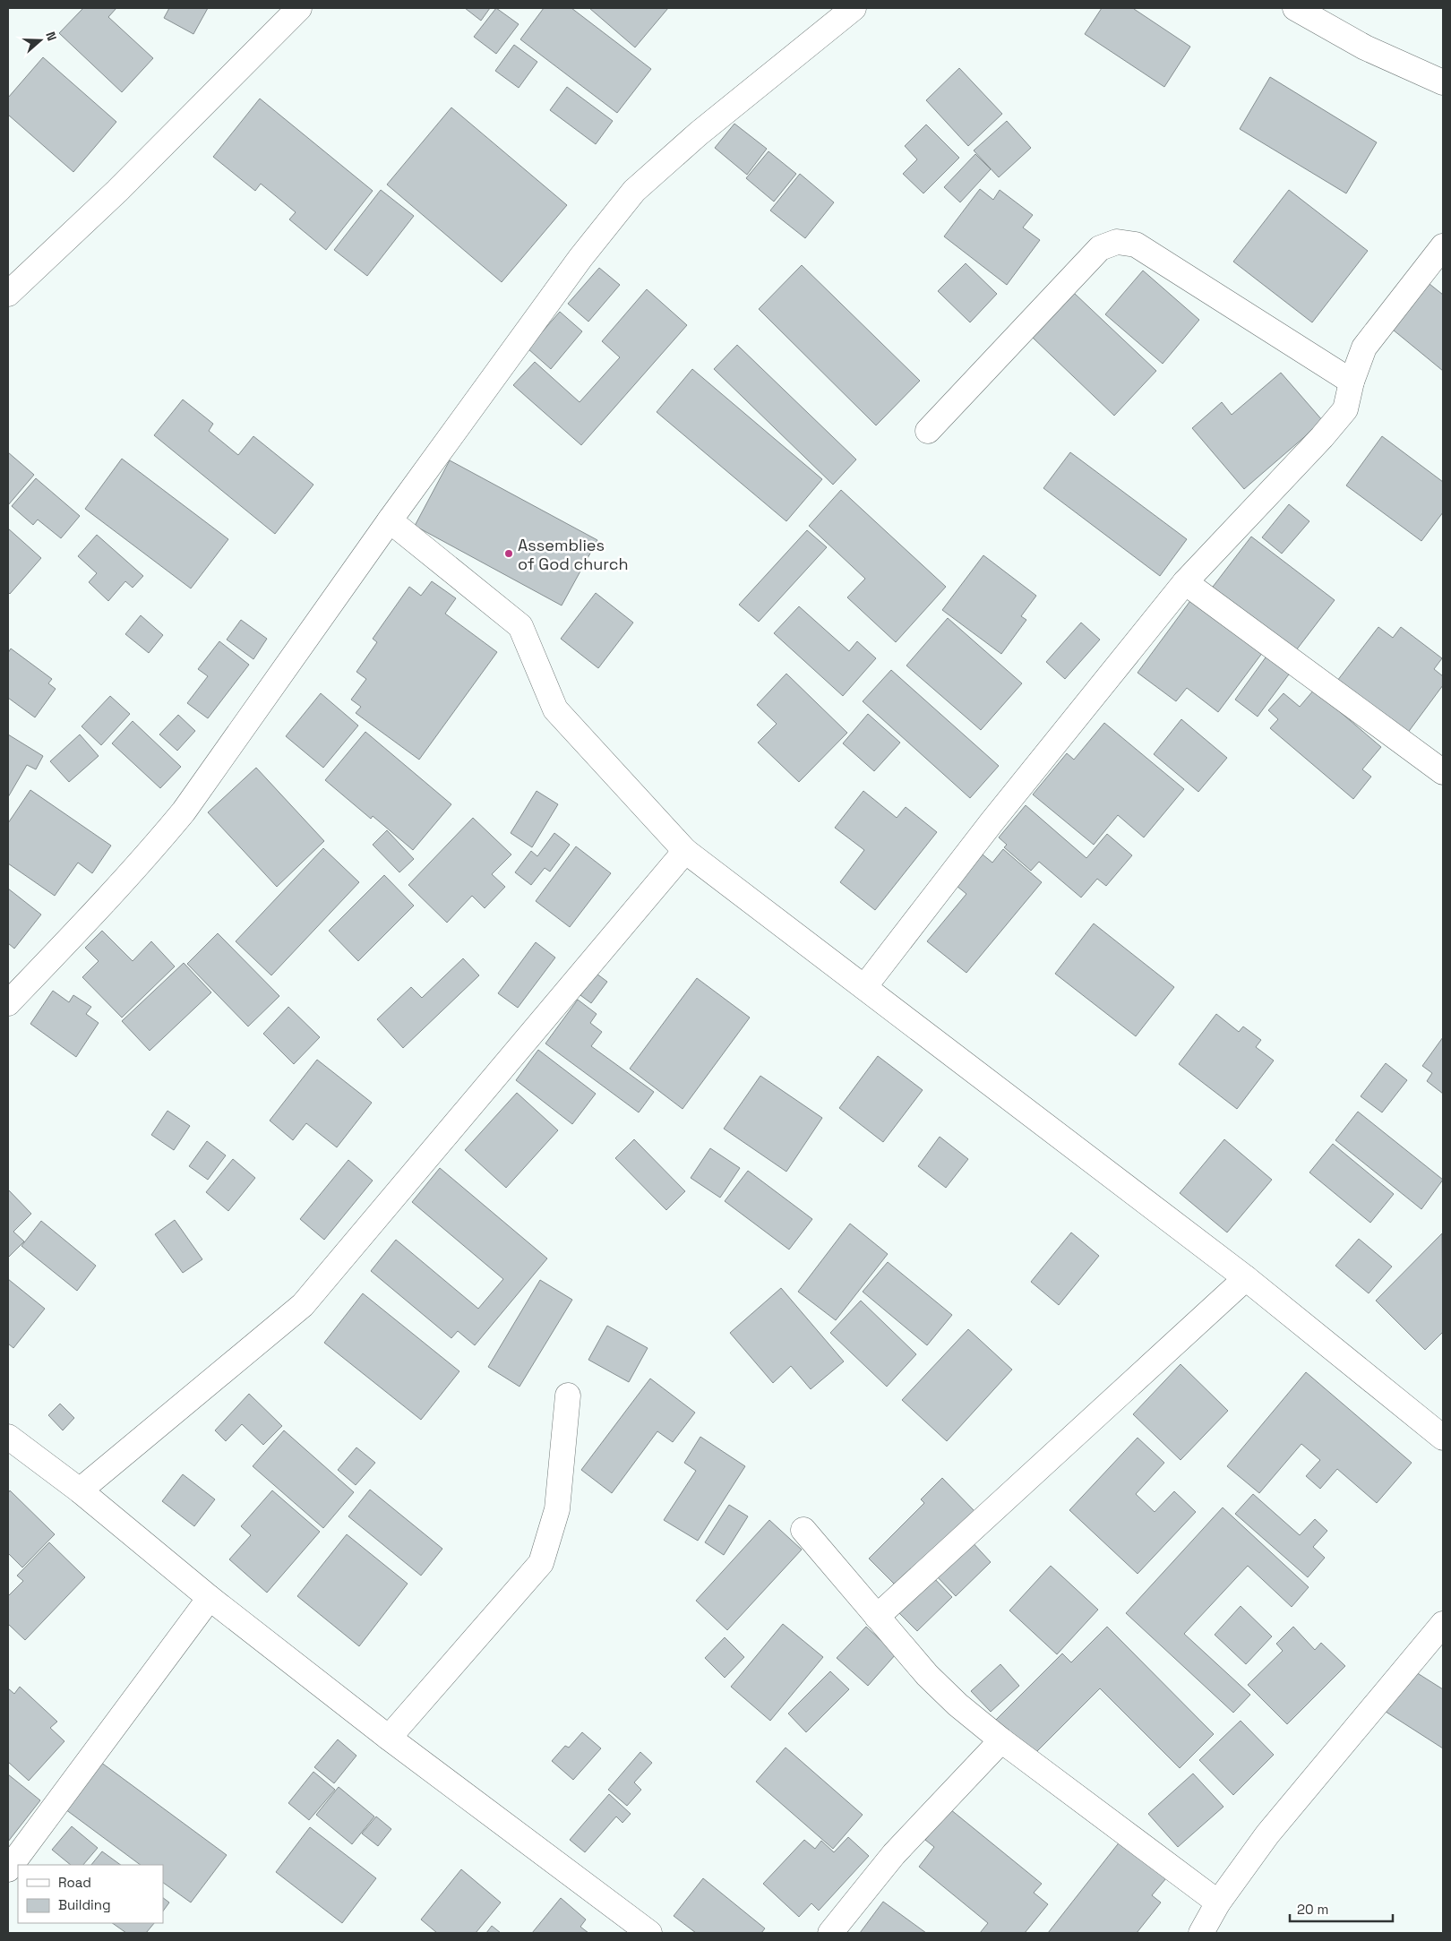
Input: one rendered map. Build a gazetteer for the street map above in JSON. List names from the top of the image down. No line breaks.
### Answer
{"places":["Assemblies of God church"],"legend":["Road","Building"],"scale_bar":"20 m","north":"right"}
